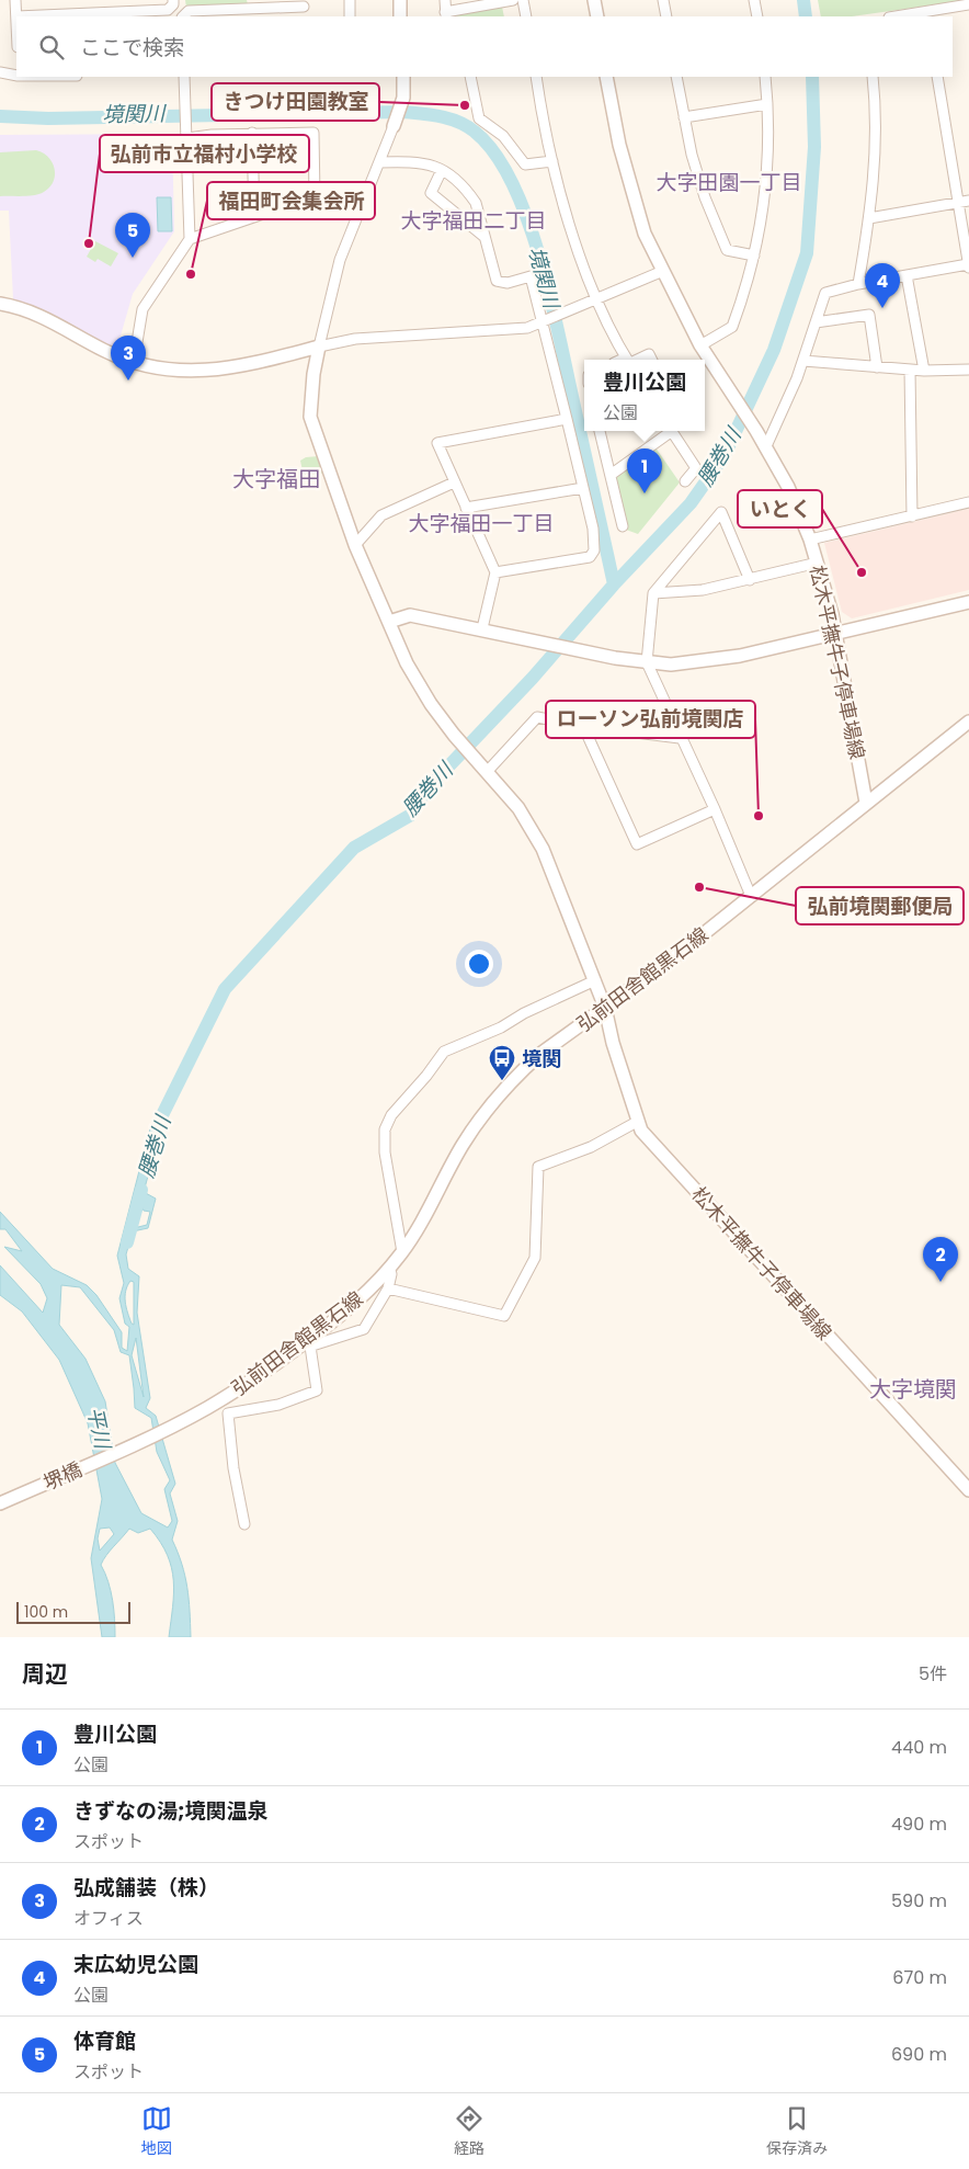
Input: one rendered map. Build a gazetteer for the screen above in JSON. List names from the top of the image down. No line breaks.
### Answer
{"streets":{"main road":["松木平撫牛子停車場線","弘前田舎館黒石線","堺橋"]},"crossings":[["松木平撫牛子停車場線","弘前田舎館黒石線"],["弘前田舎館黒石線","堺橋"]],"districts":["大字田園一丁目","大字福田二丁目","大字福田","大字福田一丁目","大字境関"],"water":["境関川","腰巻川","平川"],"places":{"other":["きつけ田園教室","弘前市立福村小学校","福田町会集会所","いとく","ローソン弘前境関店","弘前境関郵便局"],"bus stop":["境関"]},"scale_bar":"100 m","page":{"search":"ここで検索","pins":["5","4","3","1","2"],"popup":["豊川公園","公園"],"scale":"100 m","heading":["周辺","5件"],"list":[{"mark":"1","name":"豊川公園","note":"公園","value":"440 m"},{"mark":"2","name":"きずなの湯;境関温泉","note":"スポット","value":"490 m"},{"mark":"3","name":"弘成舗装（株）","note":"オフィス","value":"590 m"},{"mark":"4","name":"末広幼児公園","note":"公園","value":"670 m"},{"mark":"5","name":"体育館","note":"スポット","value":"690 m"}],"nav":["地図","経路","保存済み"]}}
